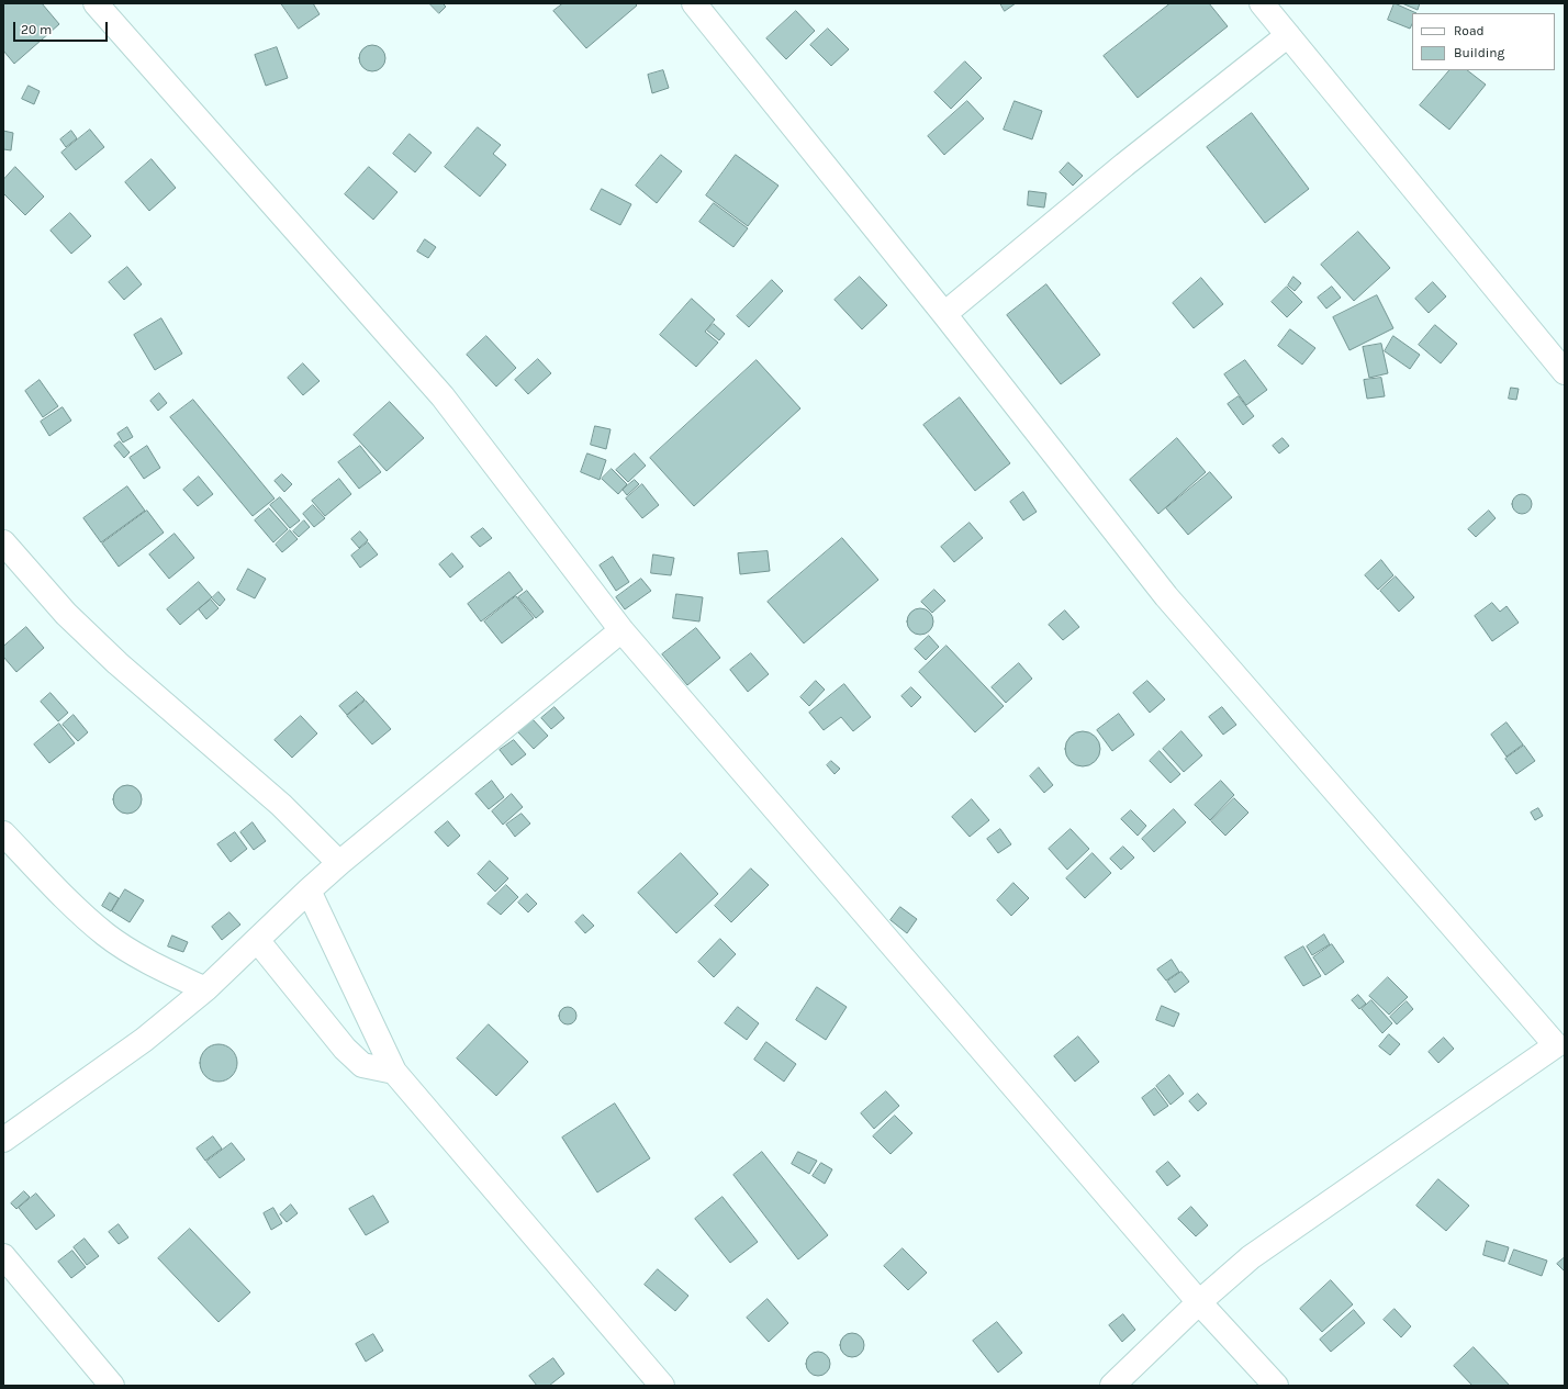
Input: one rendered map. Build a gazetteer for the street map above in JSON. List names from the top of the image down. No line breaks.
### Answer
{"legend":["Road","Building"],"scale_bar":"20 m"}
